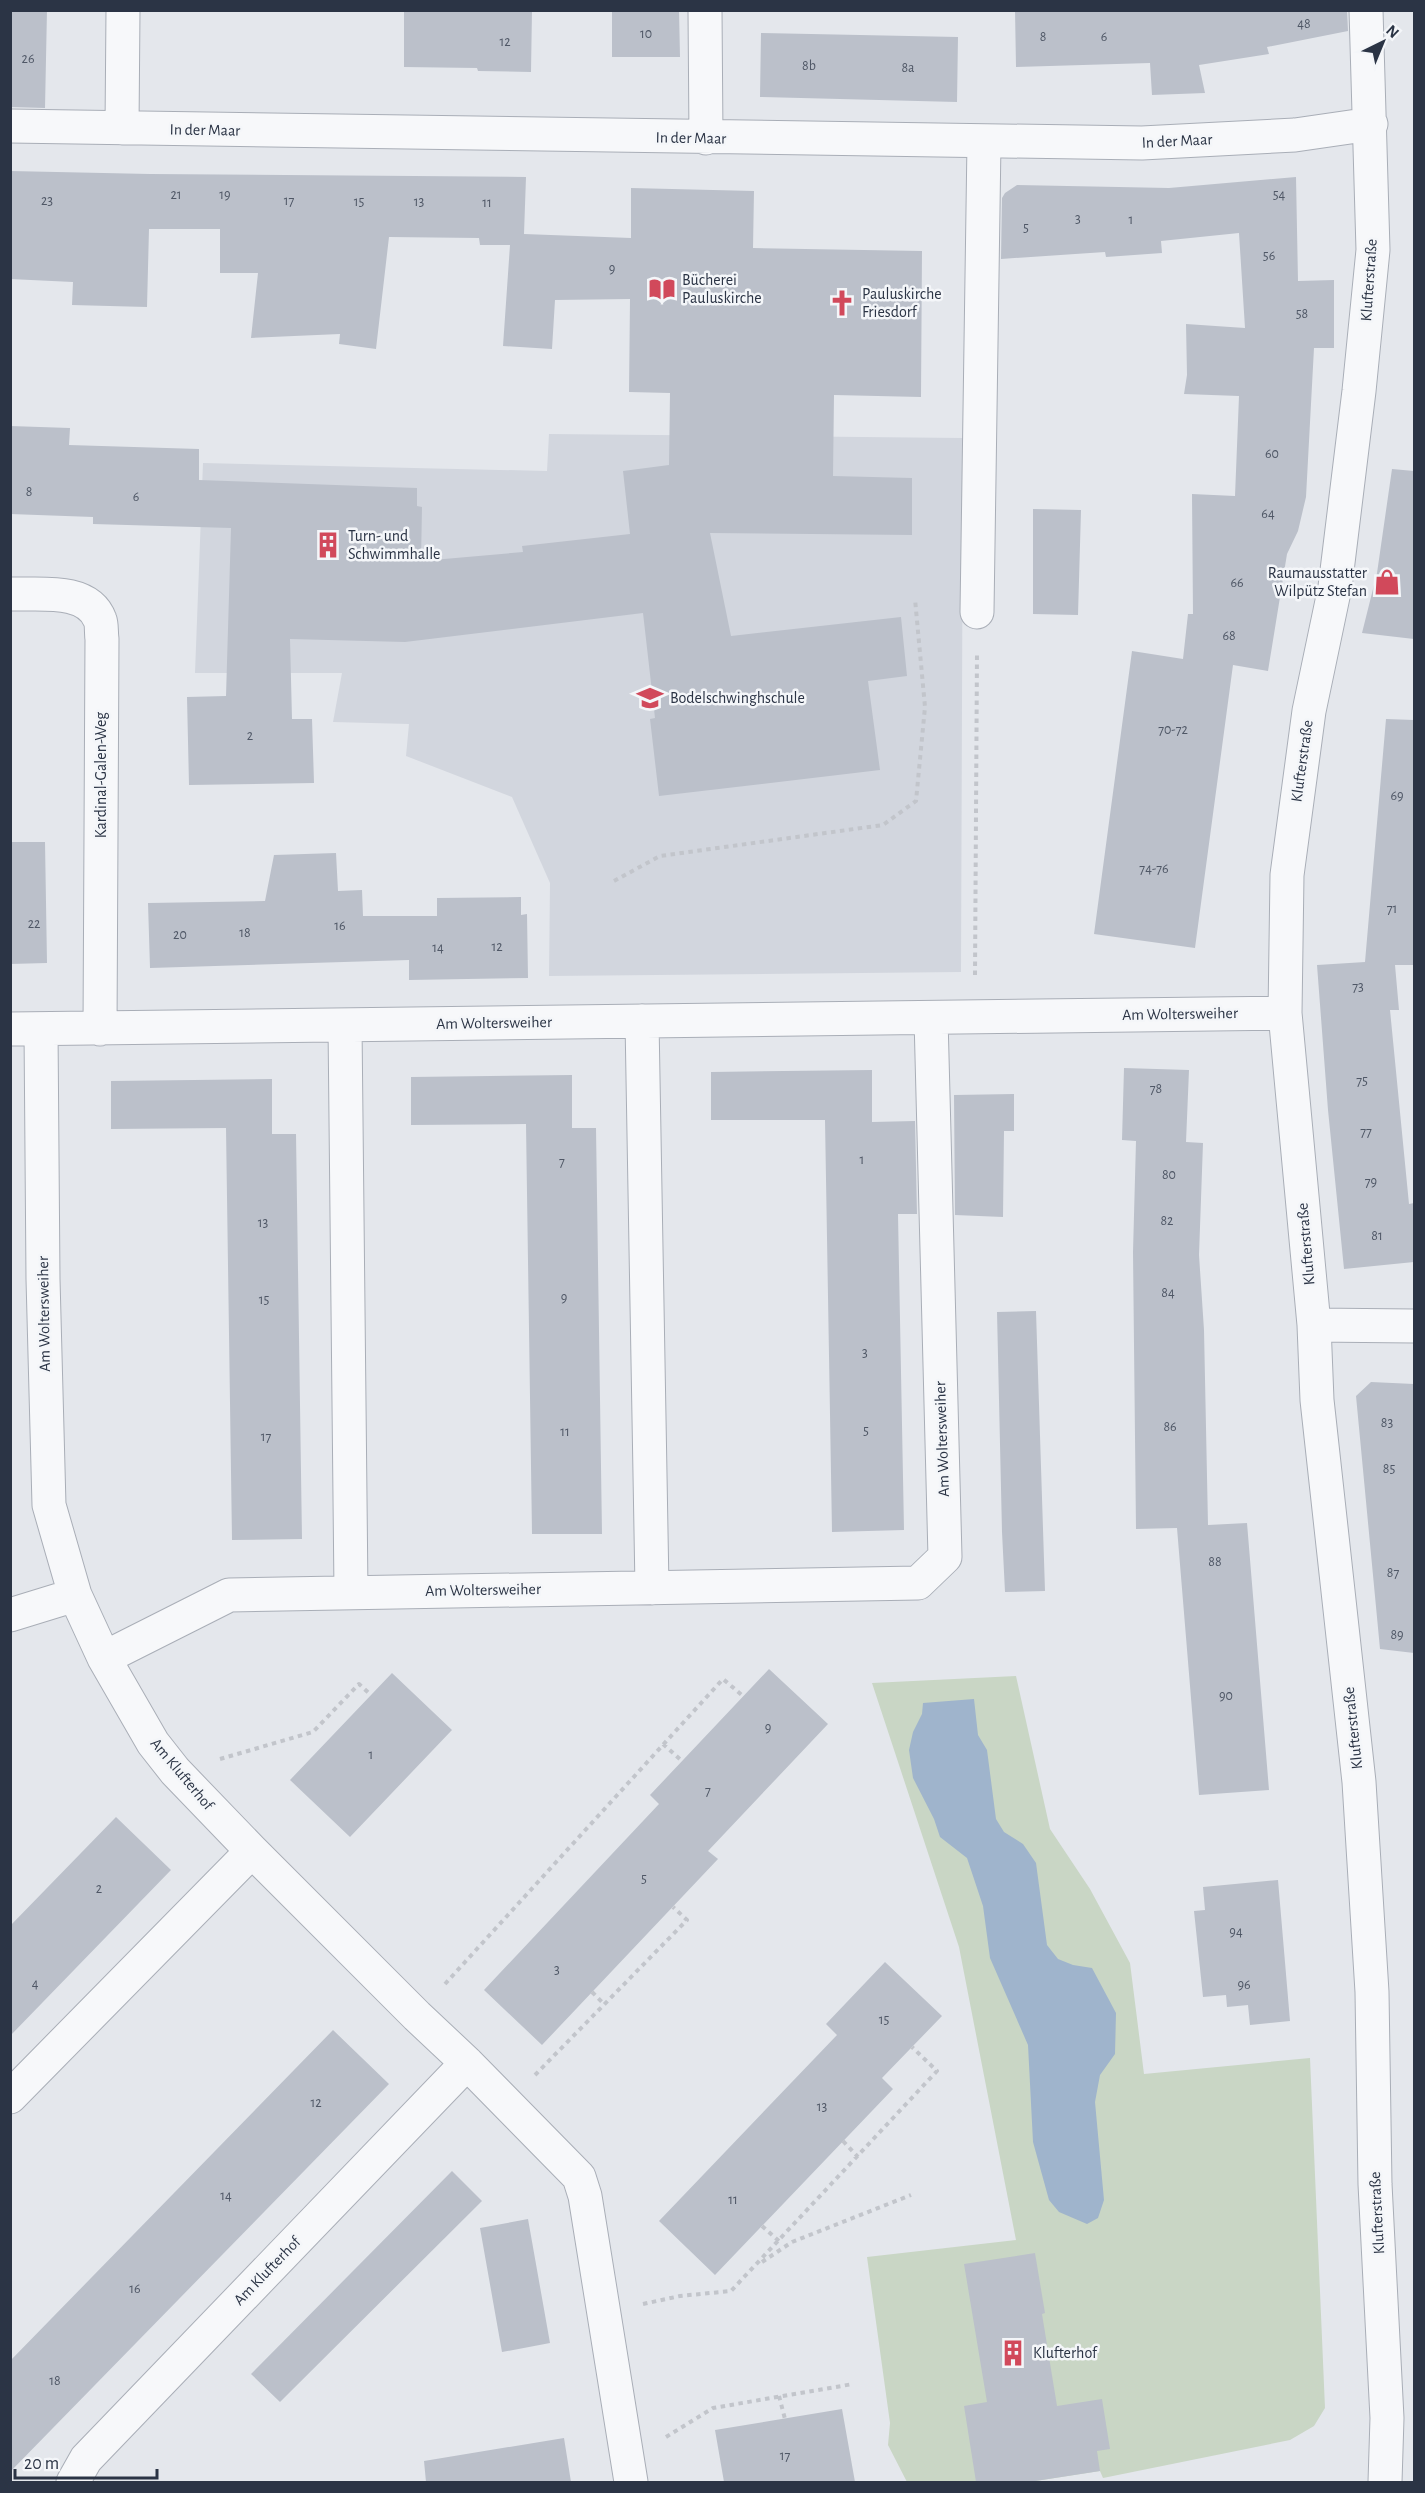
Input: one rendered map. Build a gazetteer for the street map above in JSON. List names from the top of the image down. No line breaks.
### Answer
{"streets":{"street":["In der Maar","Klufterstraße","Kardinal-Galen-Weg","Am Woltersweiher","Am Klufterhof"]},"crossings":[["In der Maar","Klufterstraße"],["Klufterstraße","Am Woltersweiher"],["Kardinal-Galen-Weg","Am Woltersweiher"],["Am Woltersweiher","Am Klufterhof"]],"places":{"library":["Bücherei Pauluskirche"],"church":["Pauluskirche Friesdorf"],"building":["Turn- und Schwimmhalle","Klufterhof"],"shop":["Raumausstatter Wilpütz Stefan"],"school or university":["Bodelschwinghschule"]},"house_numbers":["48","10","8","6","12","26","8b","8a","21","19","54","23","17","15","13","11","3","1","5","56","9","58","60","8","6","64","66","68","70-72","2","69","74-76","71","22","16","18","20","12","14","73","75","78","77","1","7","80","79","82","13","81","84","9","15","3","83","86","5","11","17","85","88","87","89","90","9","1","7","5","2","94","3","4","96","15","12","13","14","11","16","18","17"],"scale_bar":"20 m","north":"top right"}
